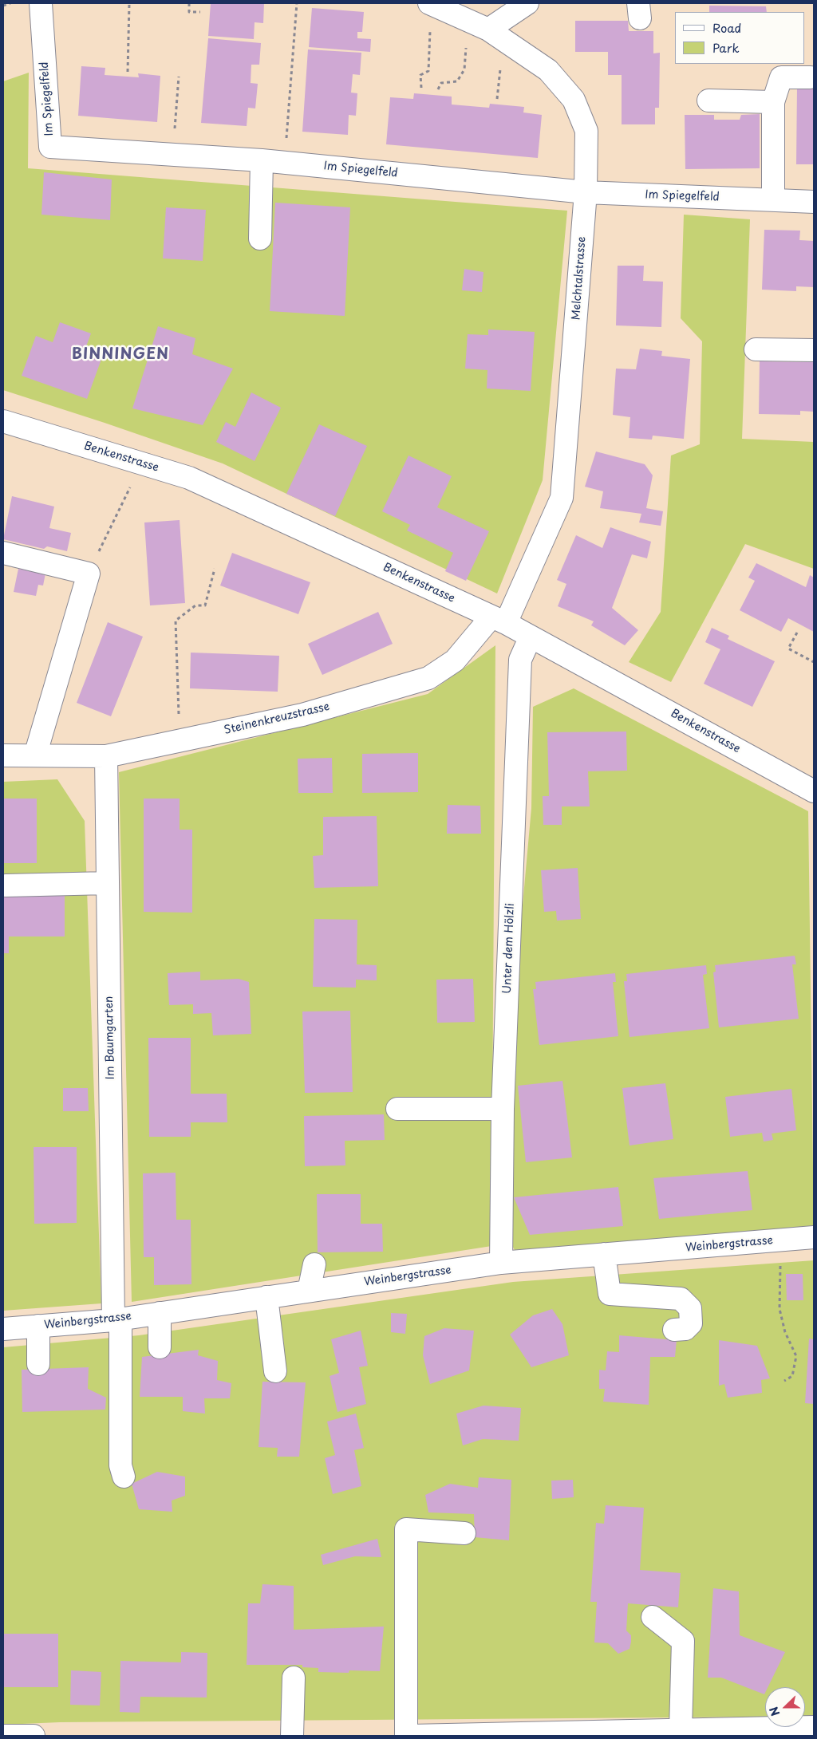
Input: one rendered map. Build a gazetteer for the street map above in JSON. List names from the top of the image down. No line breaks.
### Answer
{"streets":{"street":["Im Spiegelfeld","Melchtalstrasse","Benkenstrasse","Steinenkreuzstrasse","Unter dem Hölzli","Im Baumgarten","Weinbergstrasse"]},"crossings":[["Im Spiegelfeld","Melchtalstrasse"],["Melchtalstrasse","Benkenstrasse"],["Melchtalstrasse","Steinenkreuzstrasse"],["Benkenstrasse","Steinenkreuzstrasse"],["Benkenstrasse","Unter dem Hölzli"],["Steinenkreuzstrasse","Im Baumgarten"],["Unter dem Hölzli","Weinbergstrasse"],["Im Baumgarten","Weinbergstrasse"]],"districts":["BINNINGEN"],"legend":["Road","Park"],"north":"left"}
